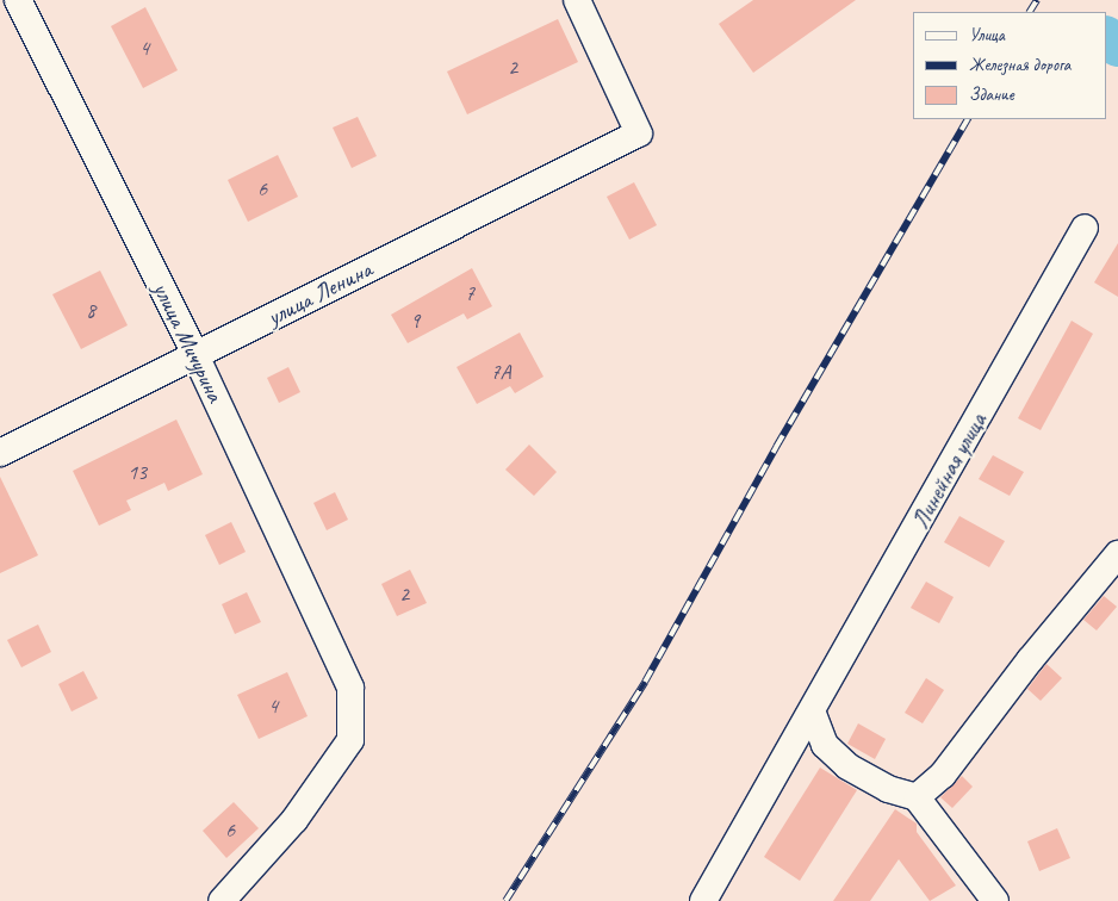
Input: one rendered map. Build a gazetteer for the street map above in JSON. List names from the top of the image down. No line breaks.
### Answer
{"streets":{"street":["улица Ленина","улица Мичурина","Линейная улица"]},"crossings":[["улица Ленина","улица Мичурина"]],"house_numbers":["4","2","6","7","8","9","7А","13","2","4","6"],"legend":["Улица","Железная дорога","Здание"]}
